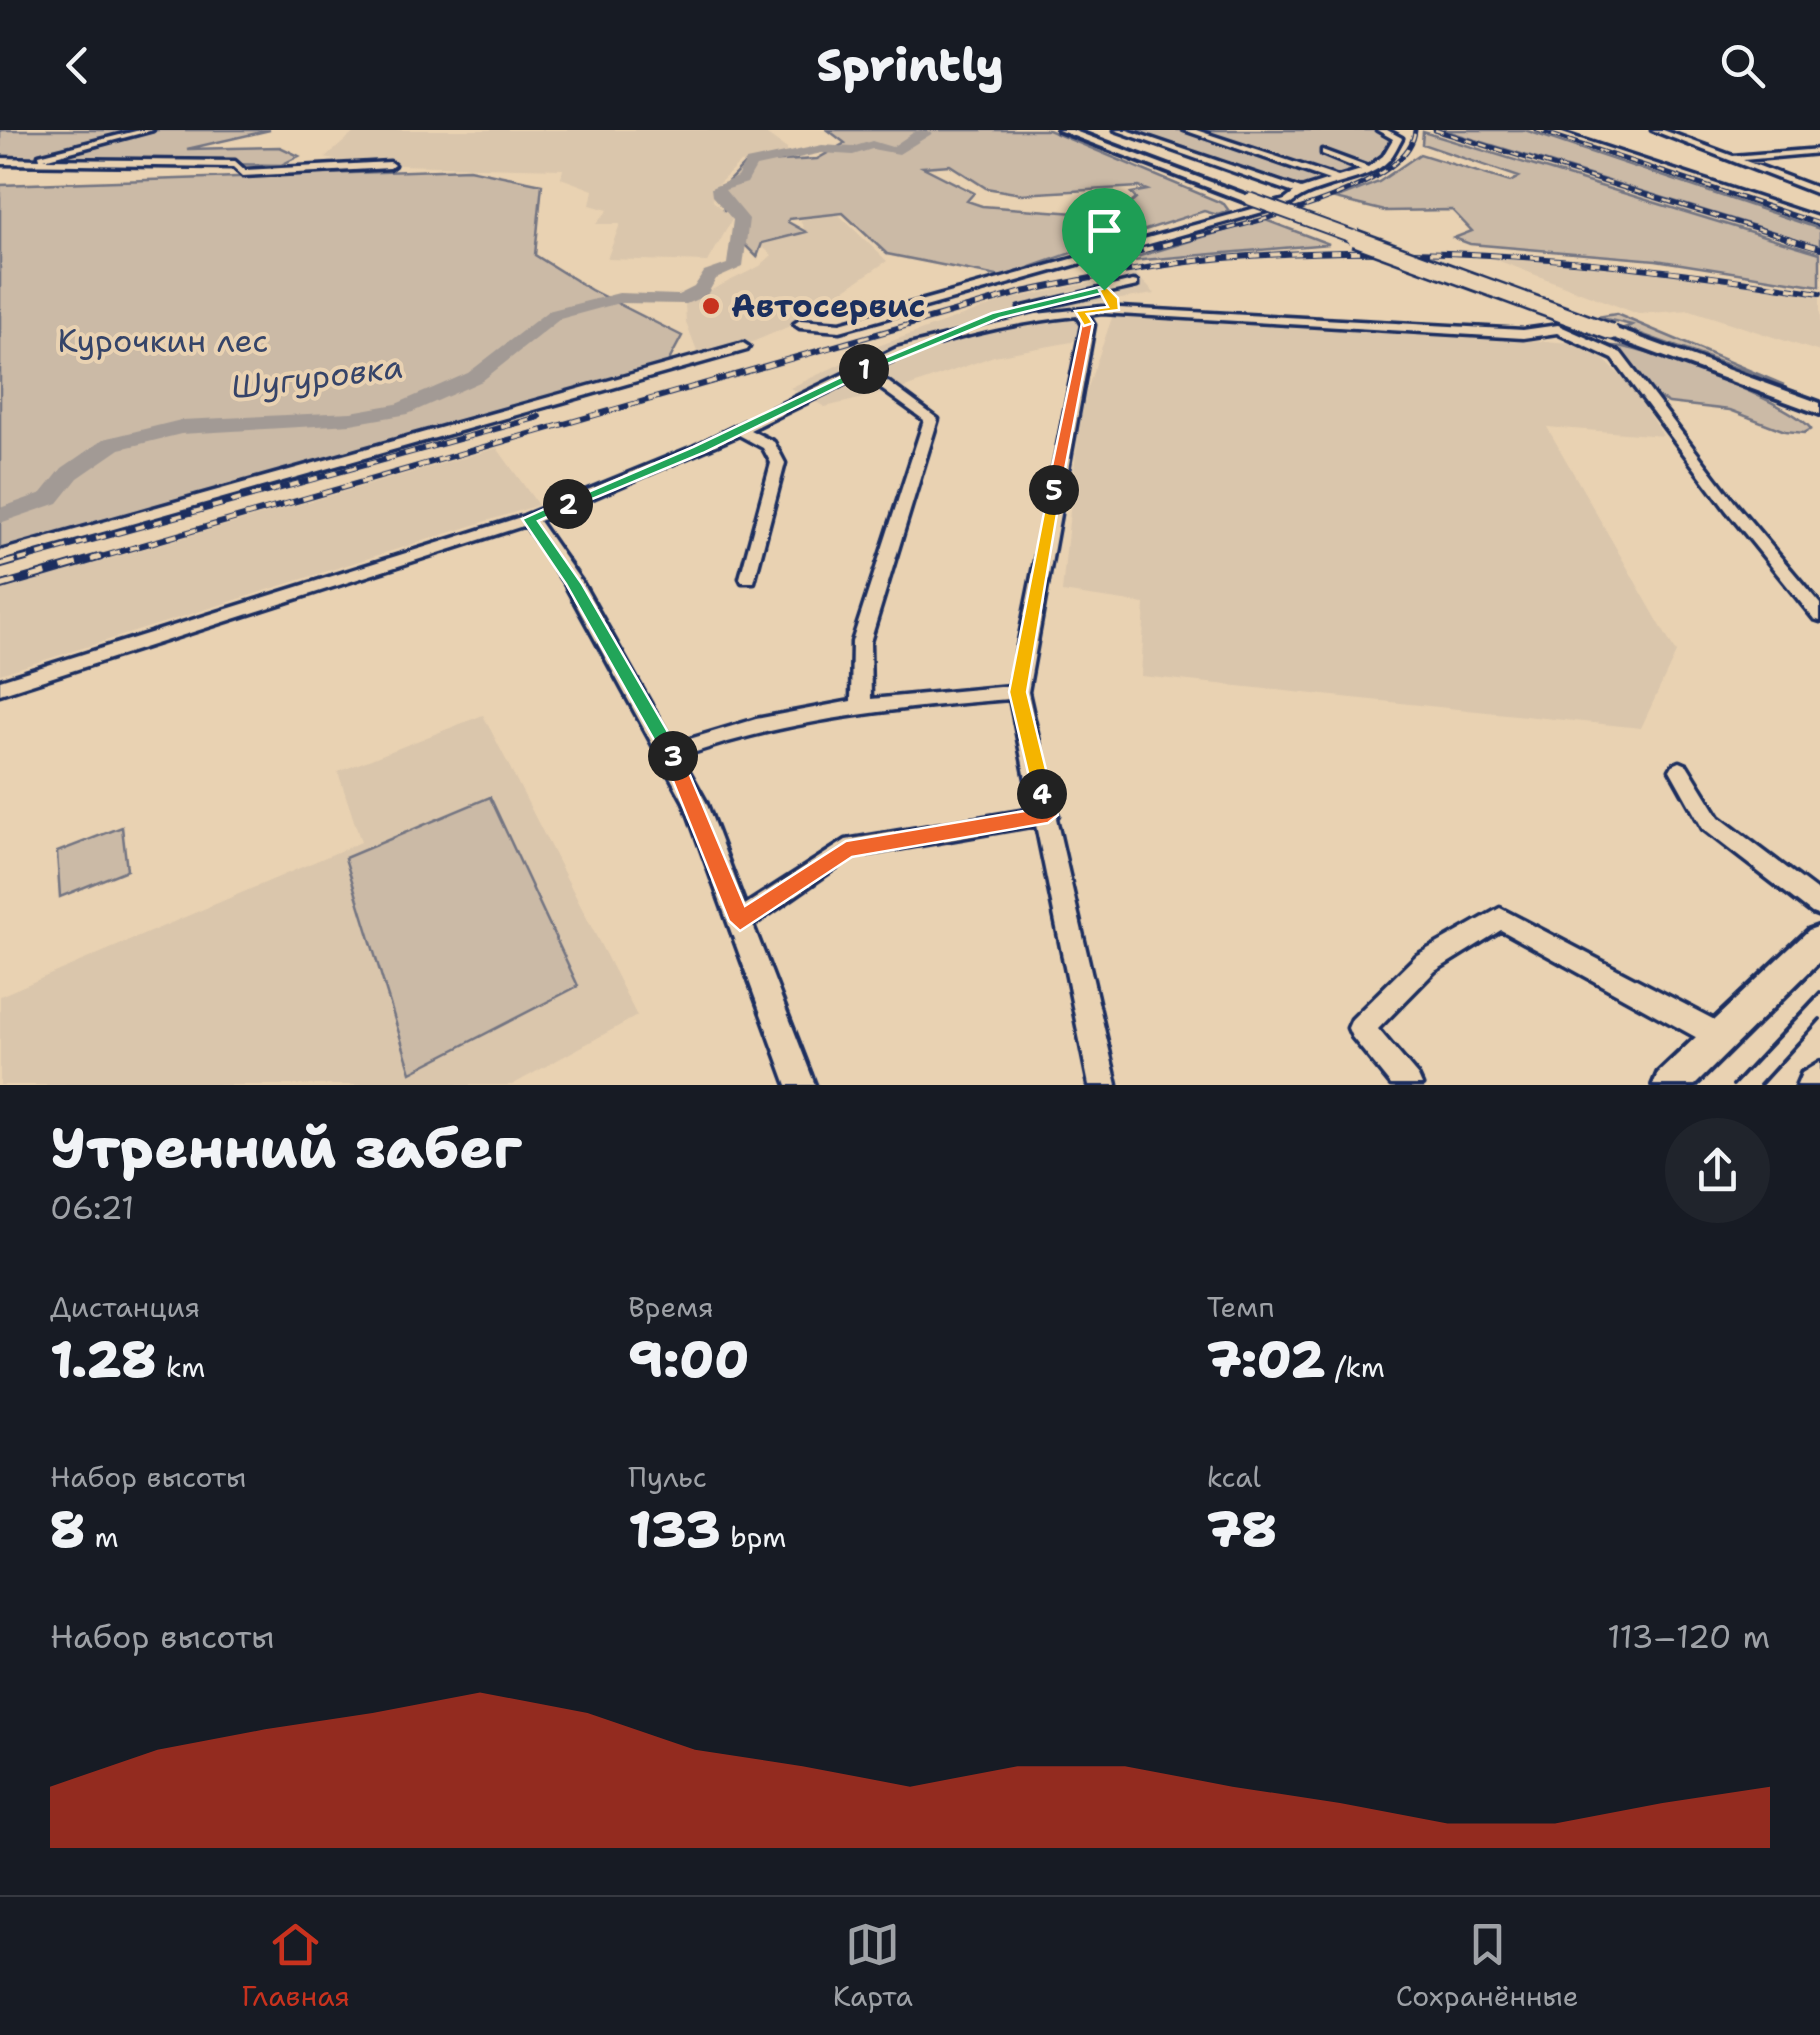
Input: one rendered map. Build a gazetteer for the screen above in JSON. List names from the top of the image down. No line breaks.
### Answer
{"water":["Шугуровка"],"parks":["Курочкин лес"],"places":["Автосервис"],"page":{"header":"Sprintly","pins":["1","5","2","3","4"],"heading":["Утренний забег","06:21"],"stats":[["Дистанция","1.28 km"],["Время","9:00"],["Темп","7:02 /km"],["Набор высоты","8 m"],["Пульс","133 bpm"],["kcal","78"]],"chart":["Набор высоты","113–120 m"],"tabs":["Главная","Карта","Сохранённые"]}}
